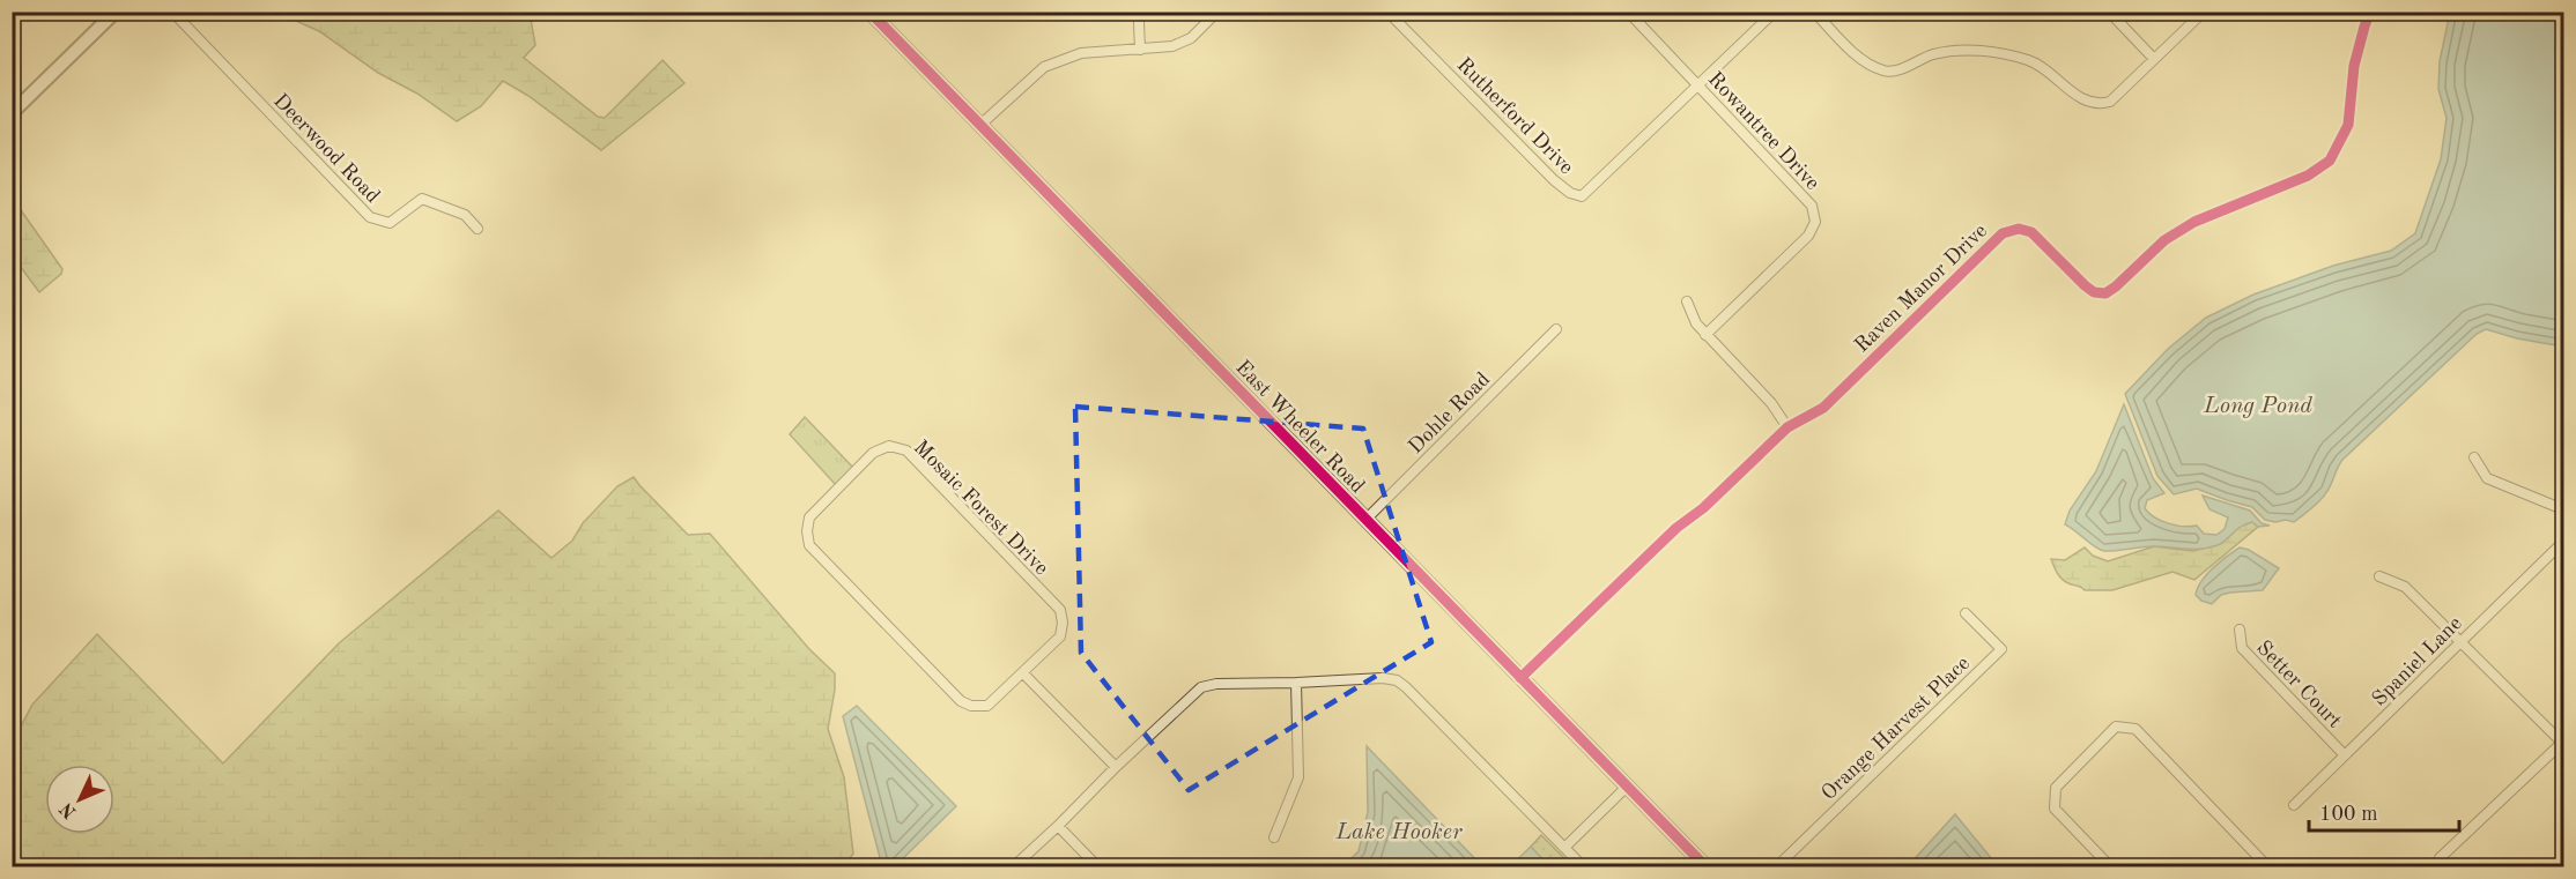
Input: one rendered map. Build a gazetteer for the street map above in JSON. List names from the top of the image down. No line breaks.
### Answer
{"streets":{"street":["Rutherford Drive","Rowantree Drive","Deerwood Road","Raven Manor Drive","Dohle Road","East Wheeler Road","Mosaic Forest Drive","Spaniel Lane","Setter Court","Orange Harvest Place"]},"crossings":[["Rutherford Drive","Rowantree Drive"],["Raven Manor Drive","East Wheeler Road"],["Dohle Road","East Wheeler Road"],["Spaniel Lane","Setter Court"]],"water":["Long Pond","Lake Hooker"],"scale_bar":"100 m","north":"bottom left"}
